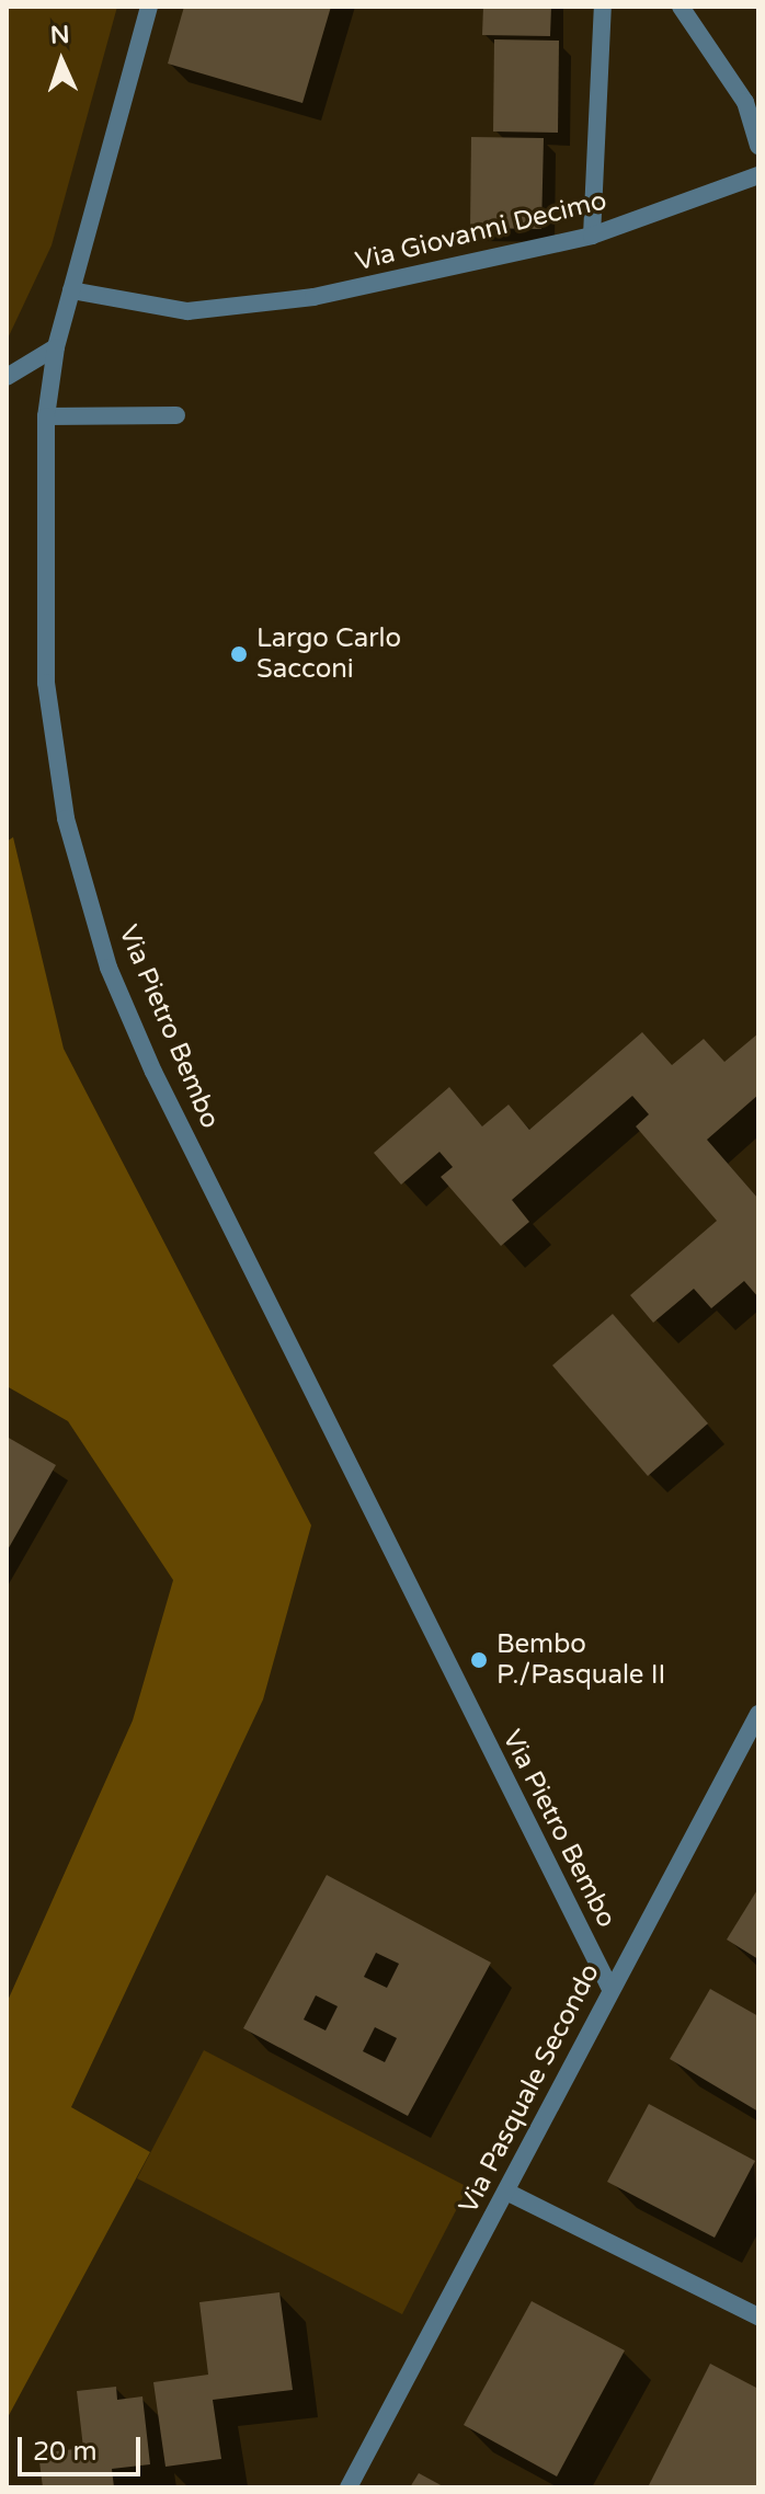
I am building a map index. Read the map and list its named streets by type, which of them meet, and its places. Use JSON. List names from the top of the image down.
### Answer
{
  "streets": {
    "street": ["Via Giovanni Decimo", "Via Pietro Bembo", "Via Pasquale Secondo"]
  },
  "crossings": [
    ["Via Giovanni Decimo", "Via Pietro Bembo"],
    ["Via Pietro Bembo", "Via Pasquale Secondo"]
  ],
  "places": ["Largo Carlo Sacconi", "Bembo P./Pasquale II"],
  "scale_bar": "20 m",
  "north": "top"
}
